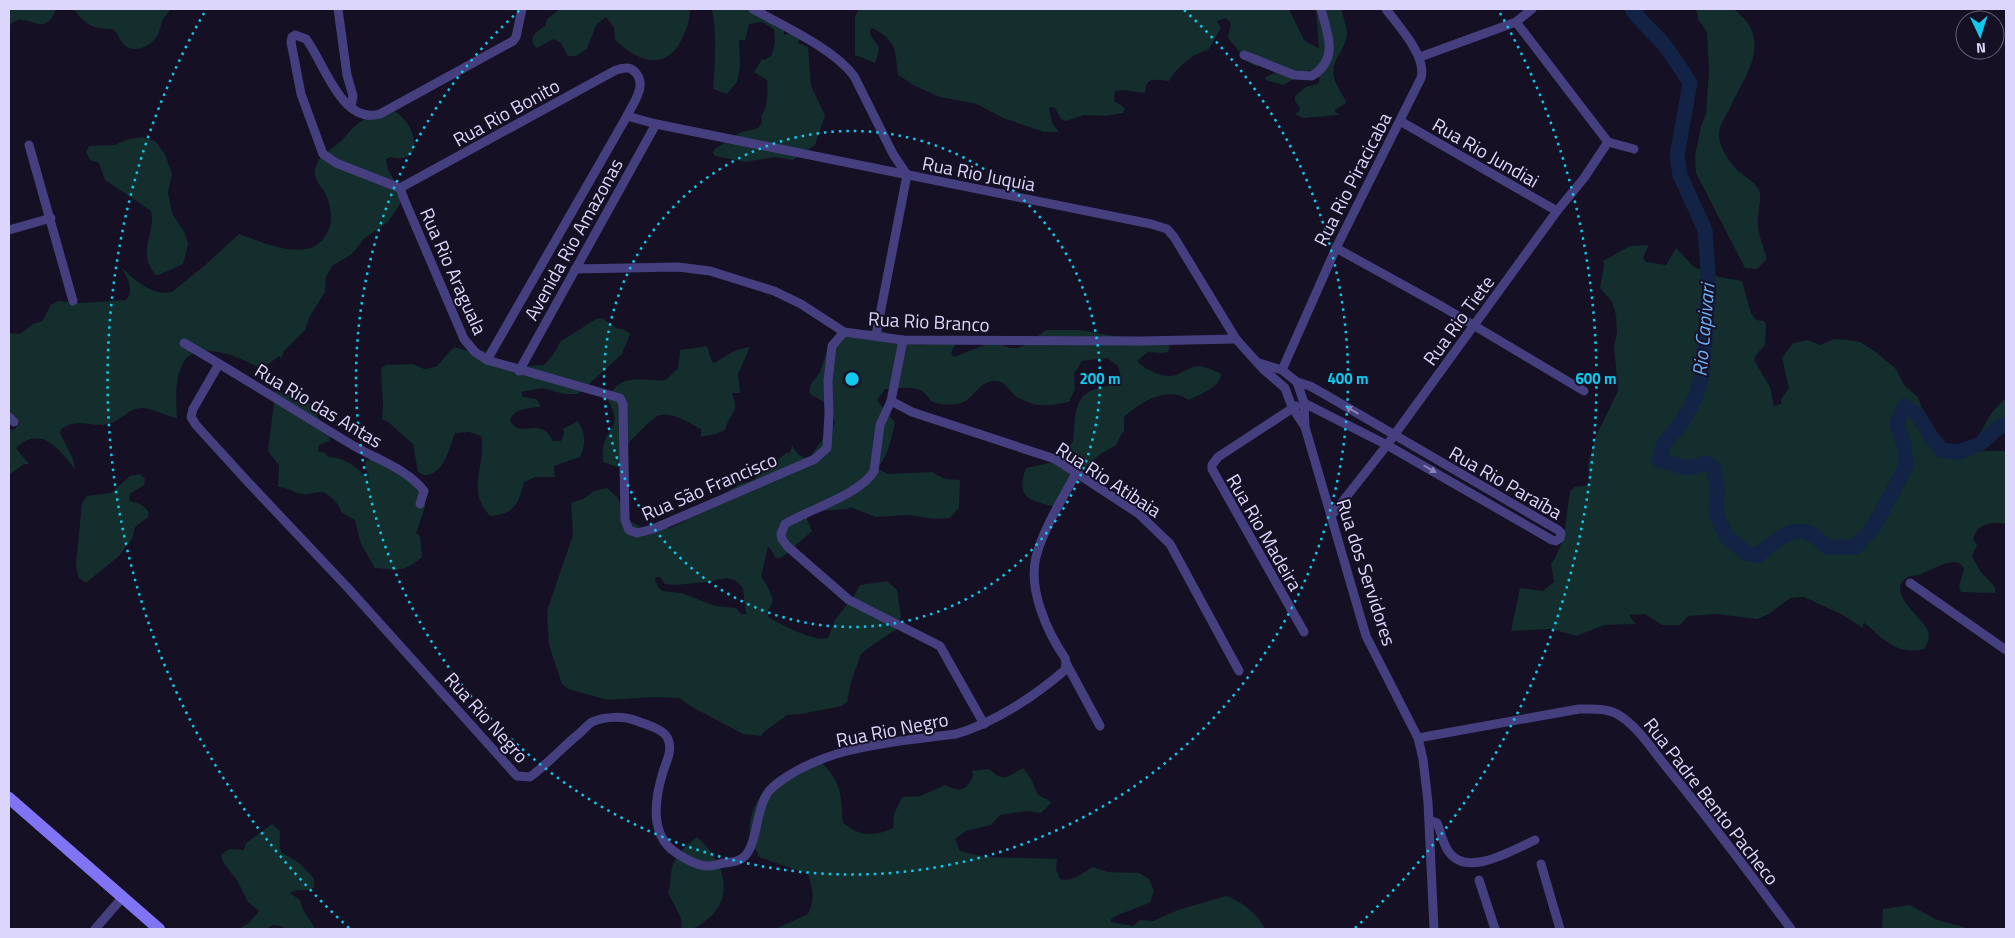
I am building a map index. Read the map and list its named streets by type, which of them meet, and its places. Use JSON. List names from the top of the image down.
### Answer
{
  "streets": {
    "street": [
      "Rua Rio Bonito",
      "Rua Rio Jundiai",
      "Rua Rio Juquia",
      "Rua Rio Piracicaba",
      "Avenida Rio Amazonas",
      "Rua Rio Araguala",
      "Rua Rio Tiete",
      "Rua Rio Branco",
      "Rua Rio das Antas",
      "Rua Rio Atibaia",
      "Rua Rio Paraíba",
      "Rua São Francisco",
      "Rua Rio Madeira",
      "Rua dos Servidores",
      "Rua Rio Negro",
      "Rua Padre Bento Pacheco"
    ]
  },
  "crossings": [
    ["Rua Rio Bonito", "Rua Rio Juquia"],
    ["Rua Rio Bonito", "Avenida Rio Amazonas"],
    ["Rua Rio Bonito", "Rua Rio Araguala"],
    ["Rua Rio Jundiai", "Rua Rio Piracicaba"],
    ["Rua Rio Jundiai", "Rua Rio Tiete"],
    ["Rua Rio Juquia", "Rua Rio Piracicaba"],
    ["Rua Rio Juquia", "Avenida Rio Amazonas"],
    ["Rua Rio Juquia", "Rua Rio Branco"],
    ["Rua Rio Juquia", "Rua Rio Paraíba"],
    ["Rua Rio Juquia", "Rua dos Servidores"],
    ["Rua Rio Piracicaba", "Rua Rio Paraíba"],
    ["Avenida Rio Amazonas", "Rua Rio Araguala"],
    ["Avenida Rio Amazonas", "Rua Rio Branco"],
    ["Avenida Rio Amazonas", "Rua São Francisco"],
    ["Rua Rio Araguala", "Rua São Francisco"],
    ["Rua Rio Tiete", "Rua Rio Paraíba"],
    ["Rua Rio Tiete", "Rua dos Servidores"],
    ["Rua Rio Branco", "Rua São Francisco"],
    ["Rua Rio das Antas", "Rua Rio Negro"],
    ["Rua Rio Paraíba", "Rua Rio Madeira"],
    ["Rua Rio Paraíba", "Rua dos Servidores"],
    ["Rua Rio Madeira", "Rua dos Servidores"],
    ["Rua dos Servidores", "Rua Padre Bento Pacheco"]
  ],
  "water": ["Rio Capivari"],
  "north": "bottom",
  "rings": ["200 m", "400 m", "600 m"]
}
